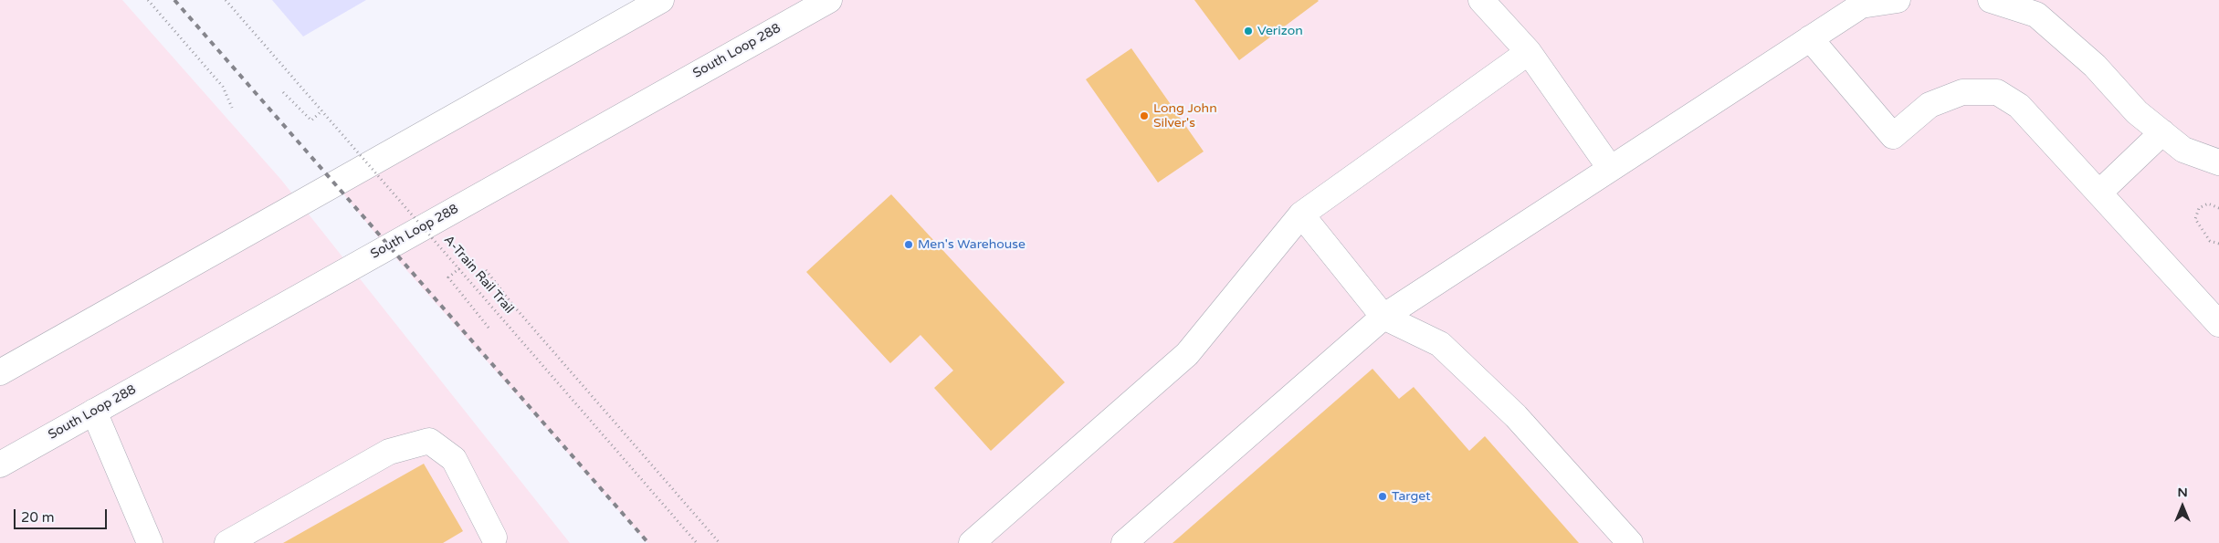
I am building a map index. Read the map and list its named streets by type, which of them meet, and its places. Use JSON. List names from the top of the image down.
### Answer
{
  "streets": {
    "main road": ["South Loop 288"],
    "path": ["A-Train Rail Trail"]
  },
  "places": [
    "Verizon",
    "Long John Silver's",
    "Men's Warehouse",
    "Target"
  ],
  "scale_bar": "20 m",
  "north": "top"
}
